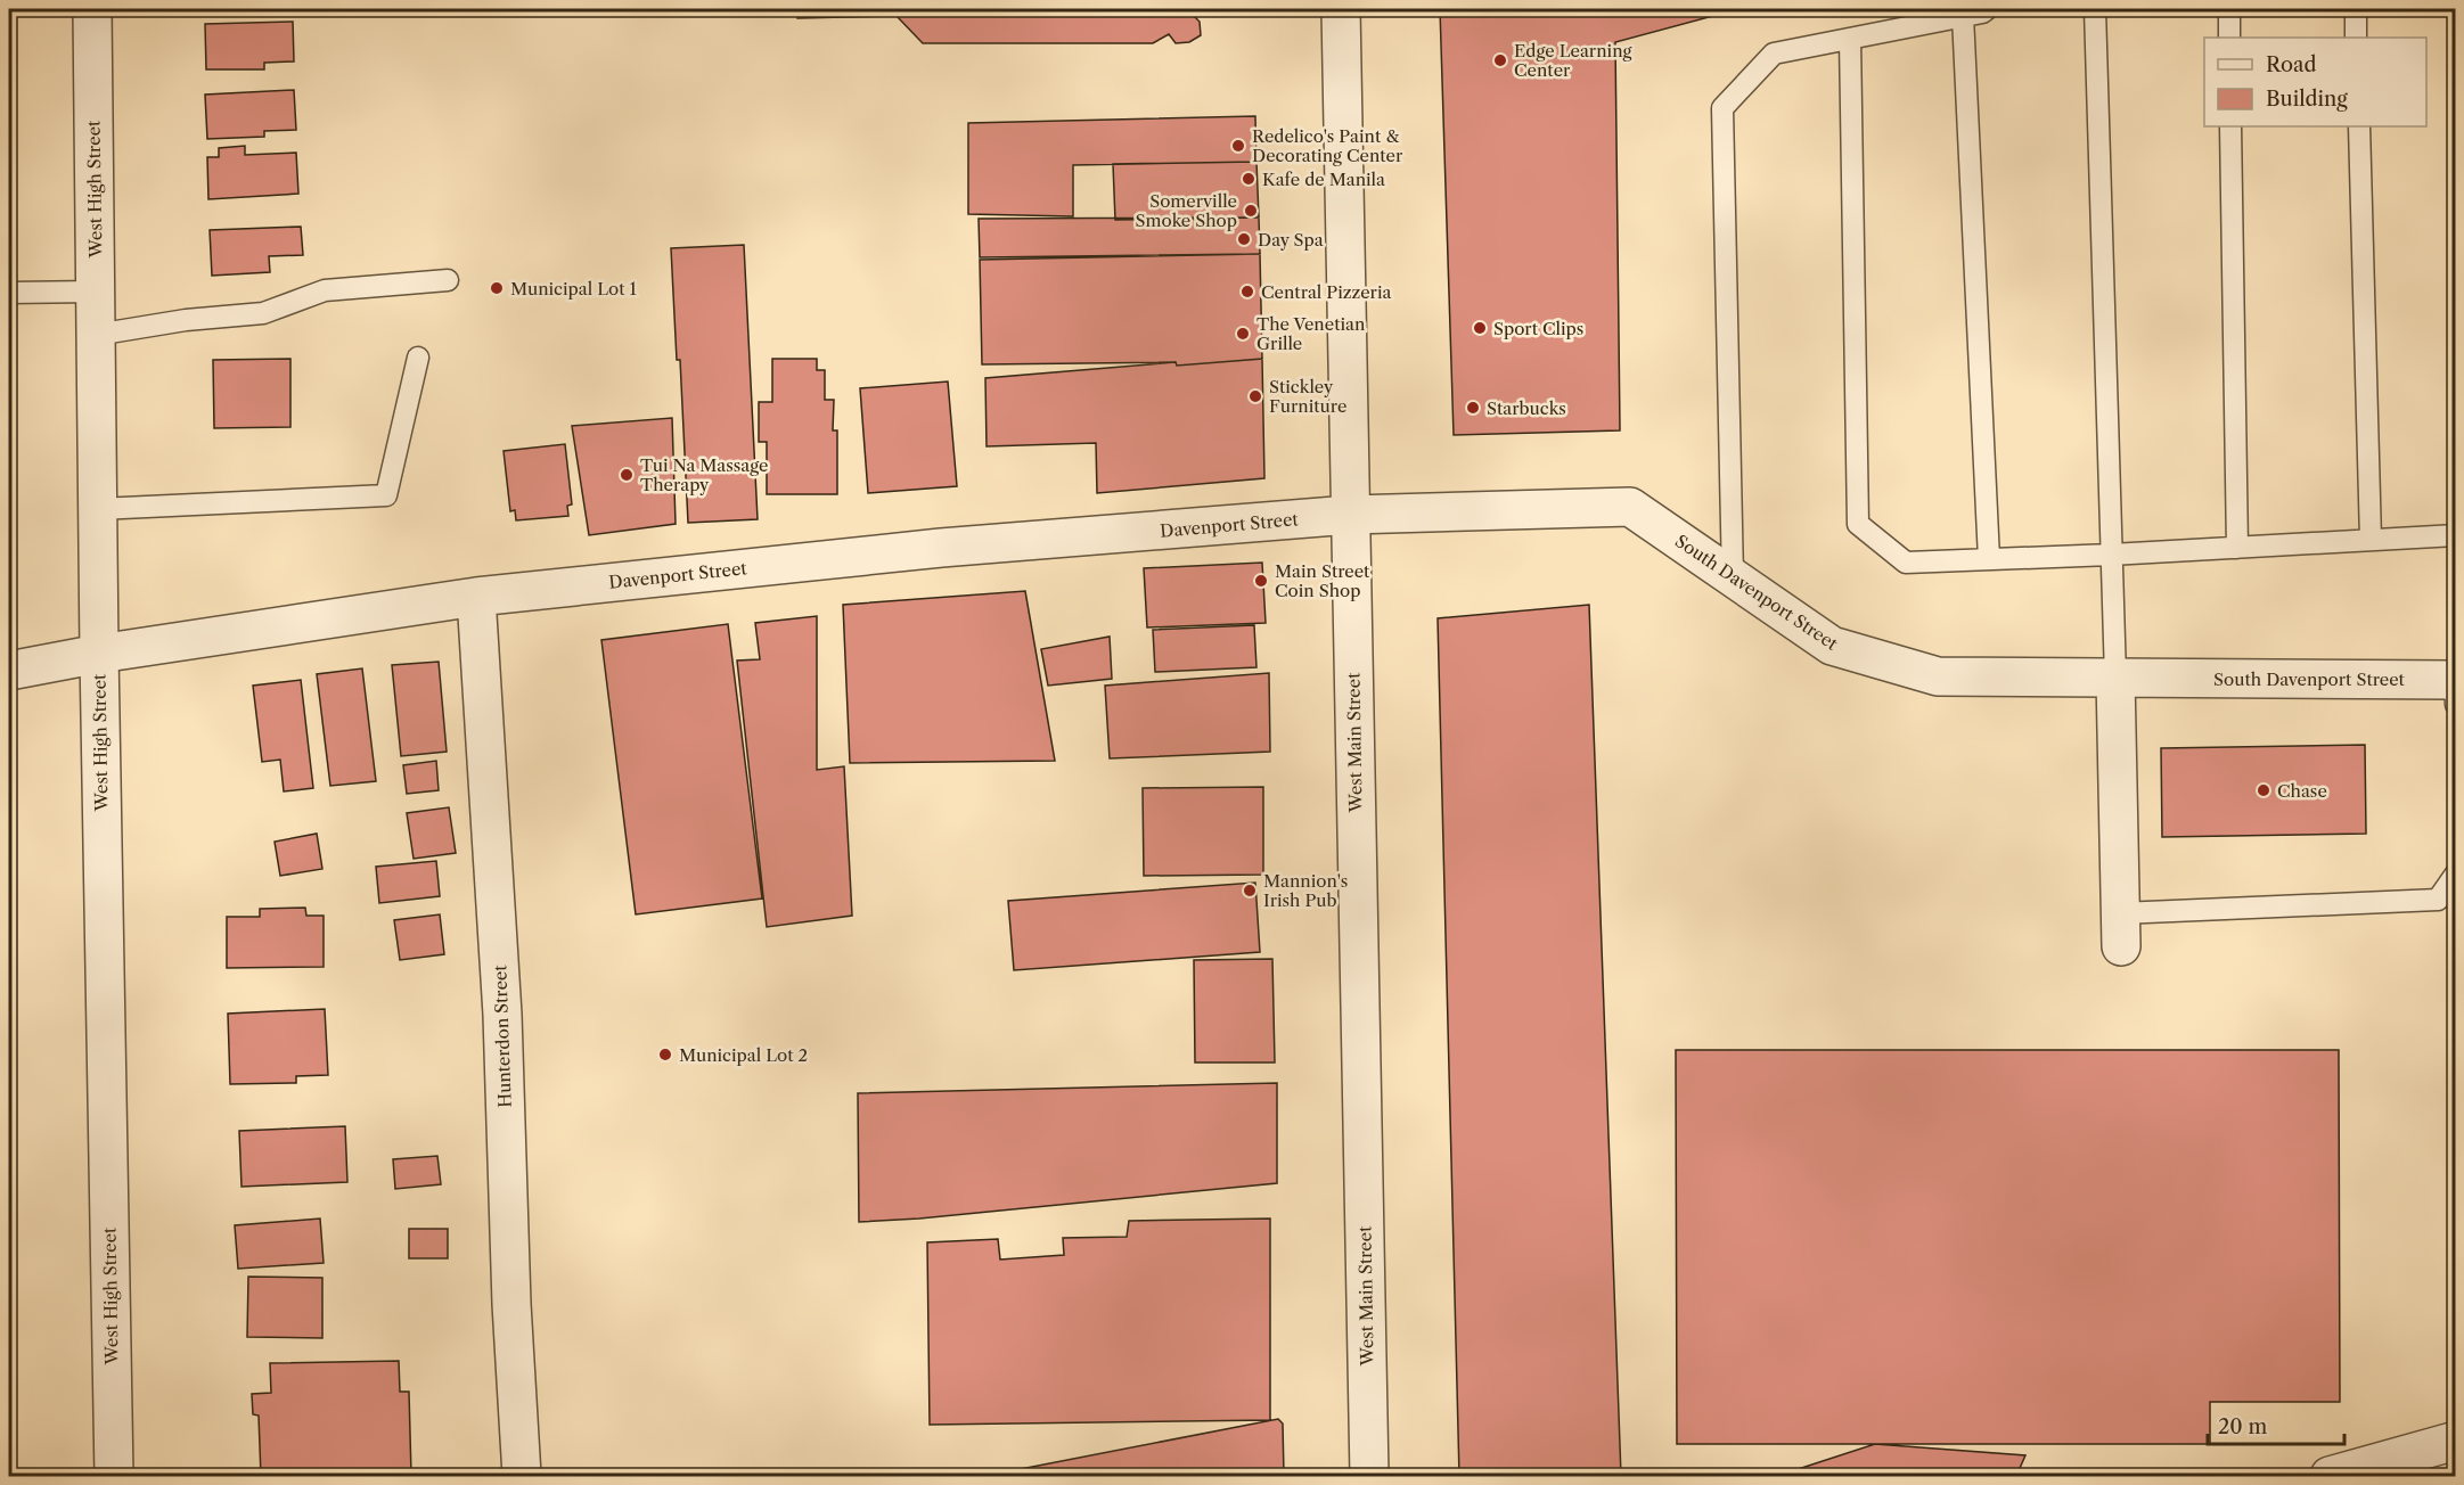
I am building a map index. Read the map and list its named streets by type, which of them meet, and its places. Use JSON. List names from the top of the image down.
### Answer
{
  "streets": {
    "street": [
      "West High Street",
      "Davenport Street",
      "South Davenport Street",
      "West Main Street",
      "Hunterdon Street"
    ]
  },
  "crossings": [
    ["West High Street", "Davenport Street"],
    ["Davenport Street", "South Davenport Street"],
    ["Davenport Street", "West Main Street"],
    ["Davenport Street", "Hunterdon Street"],
    ["South Davenport Street", "West Main Street"]
  ],
  "places": [
    "Edge Learning Center",
    "Redelico's Paint & Decorating Center",
    "Kafe de Manila",
    "Somerville Smoke Shop",
    "Day Spa",
    "Municipal Lot 1",
    "Central Pizzeria",
    "Sport Clips",
    "The Venetian Grille",
    "Stickley Furniture",
    "Starbucks",
    "Tui Na Massage Therapy",
    "Main Street Coin Shop",
    "Chase",
    "Mannion's Irish Pub",
    "Municipal Lot 2"
  ],
  "legend": ["Road", "Building"],
  "scale_bar": "20 m"
}
